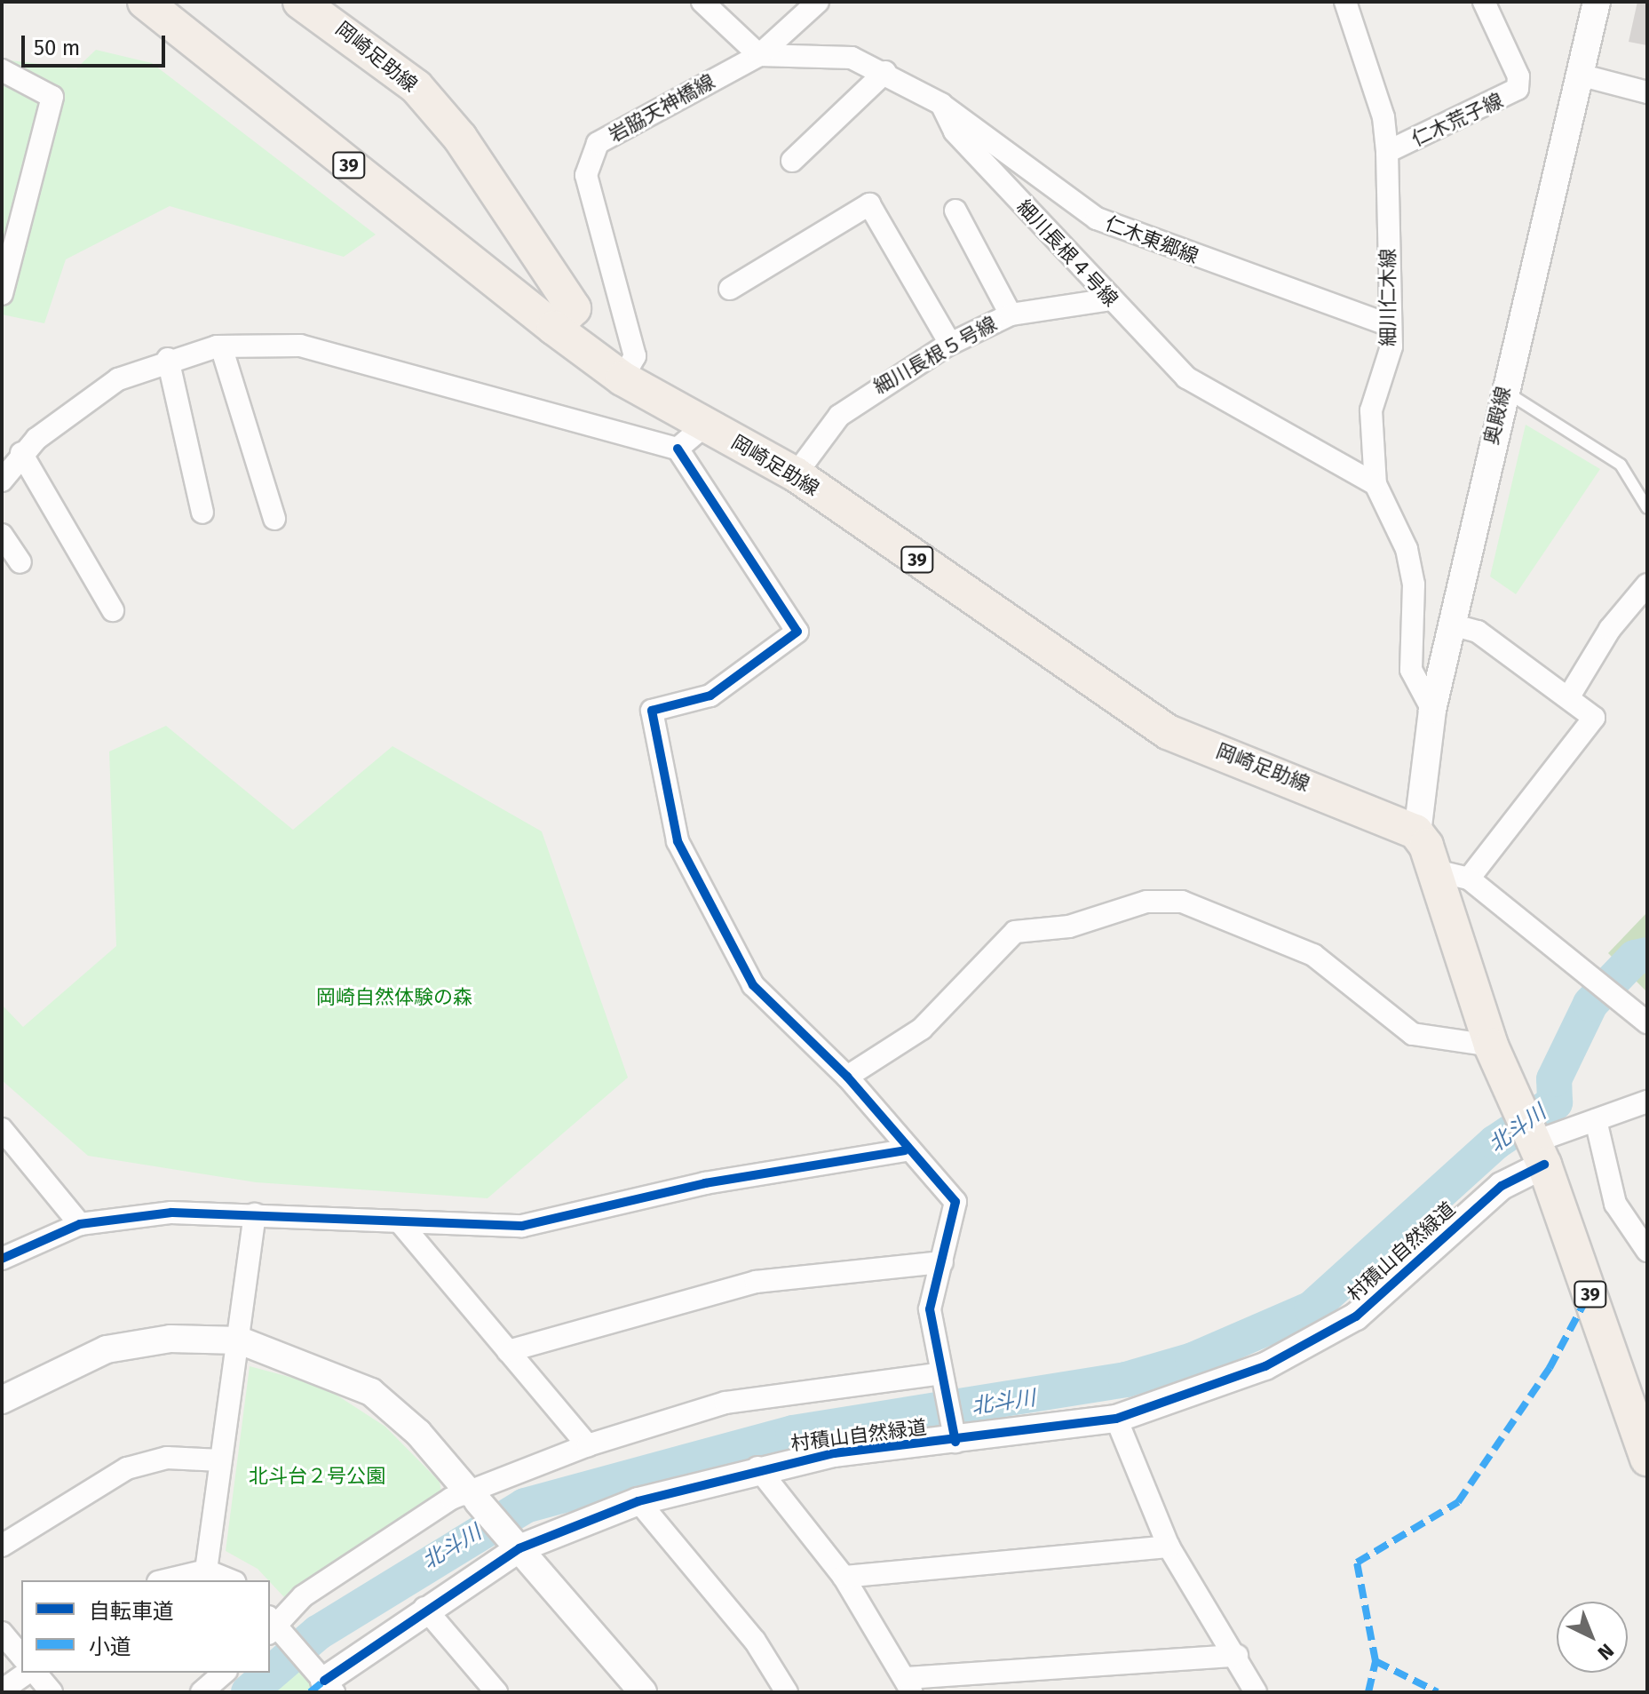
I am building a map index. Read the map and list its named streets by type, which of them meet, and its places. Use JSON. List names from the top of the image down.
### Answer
{
  "streets": {
    "main road": ["岡崎足助線", "39"],
    "street": [
      "岩脇天神橋線",
      "仁木荒子線",
      "仁木東郷線",
      "細川長根４号線",
      "細川仁木線",
      "細川長根５号線",
      "奥殿線",
      "村積山自然緑道"
    ]
  },
  "crossings": [
    ["岡崎足助線", "岩脇天神橋線"],
    ["岡崎足助線", "39"],
    ["岡崎足助線", "細川長根５号線"],
    ["岡崎足助線", "奥殿線"],
    ["仁木荒子線", "細川仁木線"],
    ["39", "奥殿線"],
    ["39", "村積山自然緑道"],
    ["仁木東郷線", "細川長根４号線"],
    ["仁木東郷線", "細川仁木線"],
    ["細川長根４号線", "細川仁木線"],
    ["細川長根４号線", "細川長根５号線"],
    ["細川仁木線", "奥殿線"]
  ],
  "water": ["北斗川"],
  "parks": ["岡崎自然体験の森", "北斗台２号公園"],
  "legend": ["自転車道", "小道"],
  "scale_bar": "50 m",
  "north": "bottom right"
}
